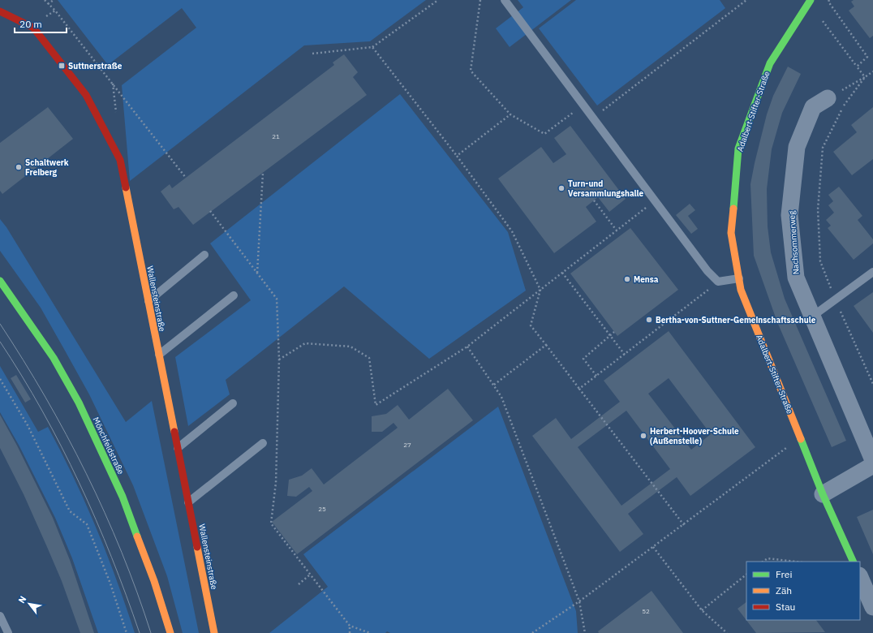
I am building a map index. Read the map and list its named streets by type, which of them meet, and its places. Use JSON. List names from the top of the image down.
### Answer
{
  "streets": {
    "street": [
      "Adalbert-Stifter-Straße",
      "Nachsommerweg",
      "Wallensteinstraße",
      "Mönchfeldstraße"
    ]
  },
  "places": {
    "transit": ["Suttnerstraße"],
    "other": [
      "Schaltwerk Freiberg",
      "Turn-und Versammlungshalle",
      "Mensa",
      "Bertha-von-Suttner-Gemeinschaftsschule",
      "Herbert-Hoover-Schule (Außenstelle)"
    ]
  },
  "house_numbers": [
    "21",
    "27",
    "25",
    "52"
  ],
  "legend": ["Frei", "Zäh", "Stau"],
  "scale_bar": "20 m",
  "north": "top left"
}
